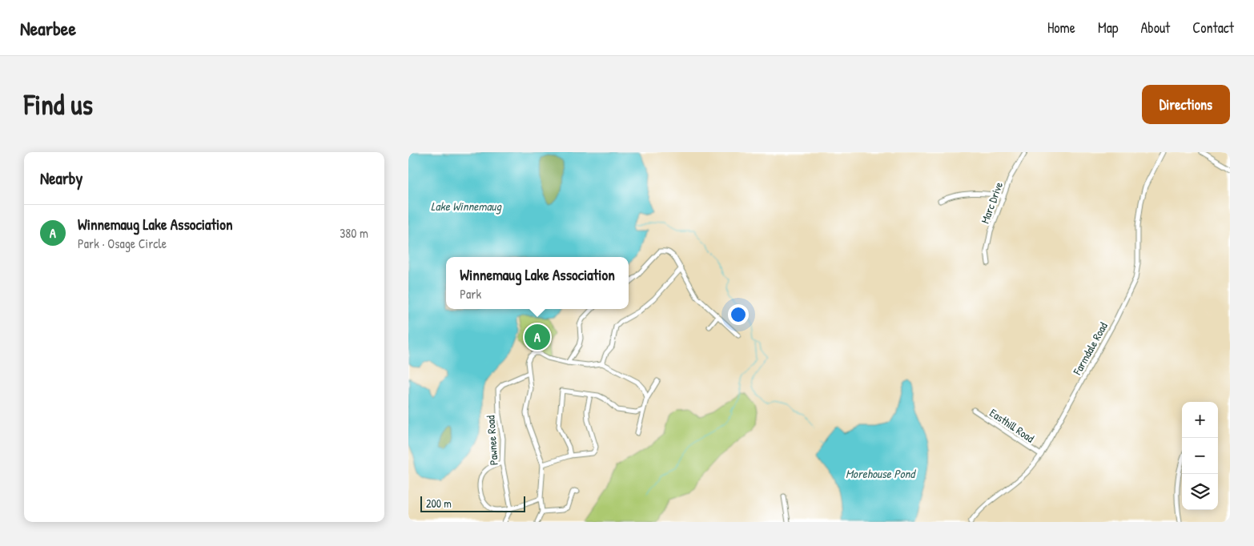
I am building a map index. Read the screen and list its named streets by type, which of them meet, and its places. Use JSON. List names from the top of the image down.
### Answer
{
  "streets": {
    "street": [
      "Marc Drive",
      "Farmdale Road",
      "Easthill Road",
      "Pawnee Road"
    ]
  },
  "crossings": [
    ["Farmdale Road", "Easthill Road"]
  ],
  "water": ["Lake Winnemaug", "Morehouse Pond"],
  "scale_bar": "200 m",
  "page": {
    "header": "Nearbee",
    "nav": [
      "Home",
      "Map",
      "About",
      "Contact"
    ],
    "buttons": "Directions",
    "title": "Find us",
    "heading": "Nearby",
    "list": [
      {
        "mark": "A",
        "name": "Winnemaug Lake Association",
        "note": "Park · Osage Circle",
        "value": "380 m"
      }
    ],
    "popup": ["Winnemaug Lake Association", "Park"],
    "pins": "A",
    "map_buttons": ["+", "−"],
    "scale": "200 m"
  }
}
